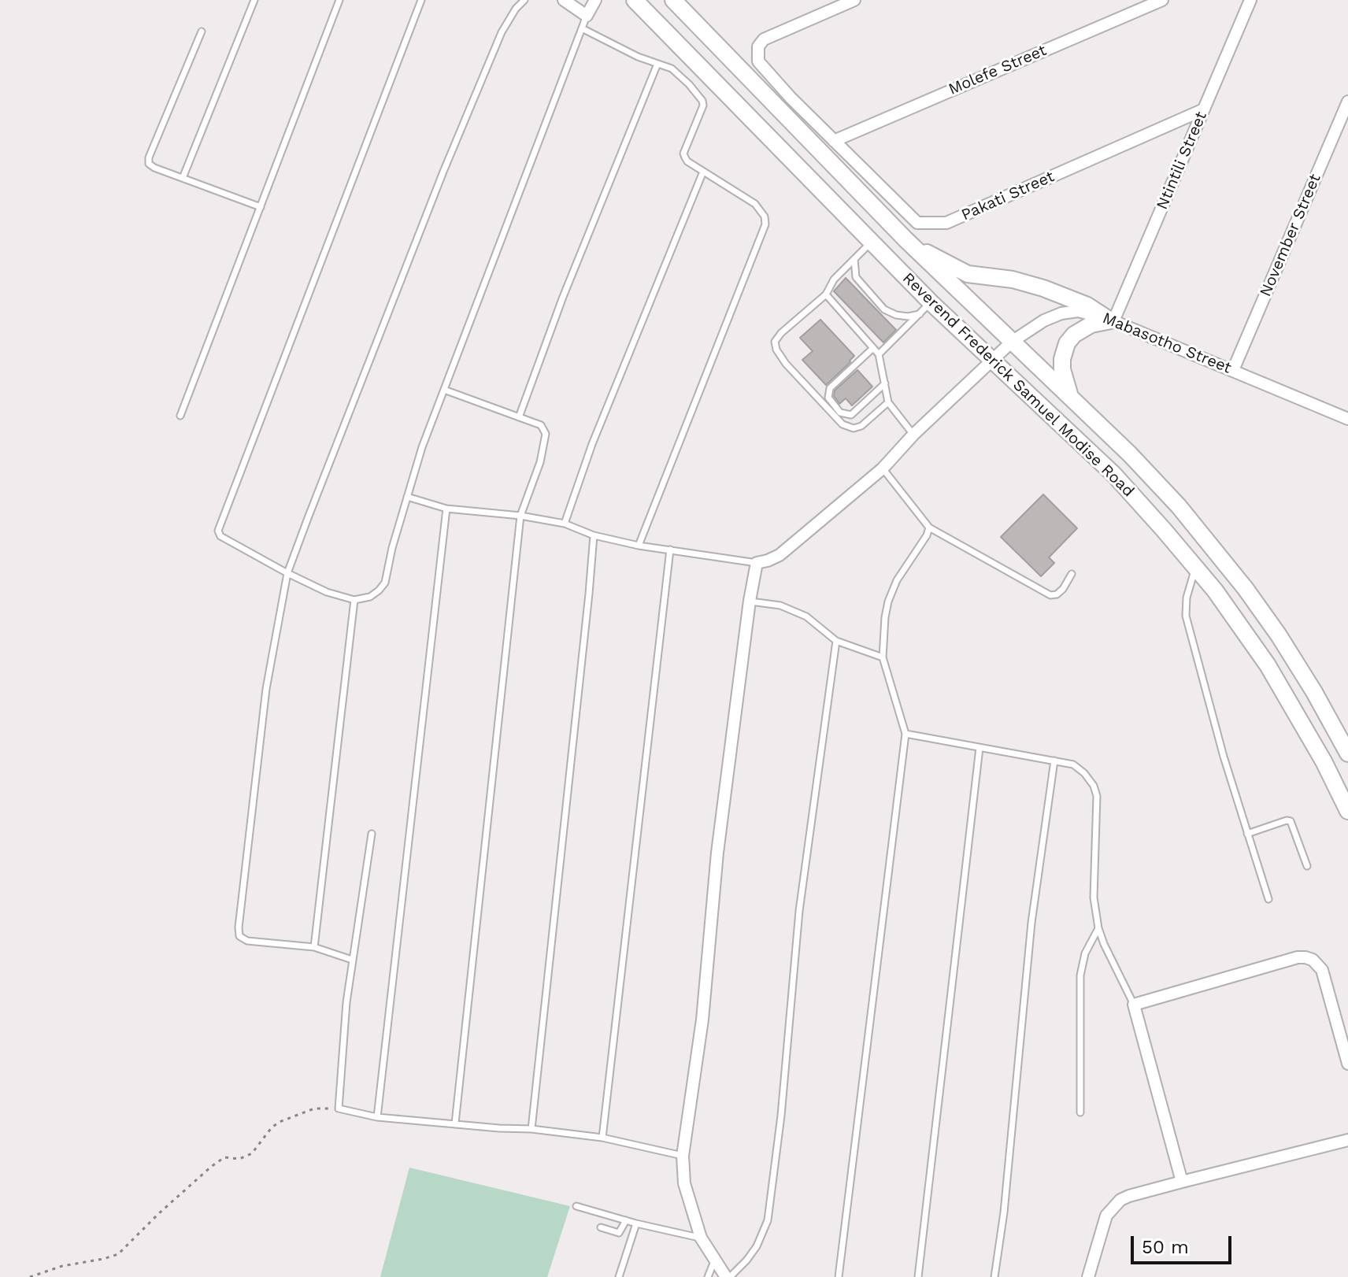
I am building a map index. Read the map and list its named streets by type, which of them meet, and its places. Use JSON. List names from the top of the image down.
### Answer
{
  "streets": {
    "main road": ["Reverend Frederick Samuel Modise Road"],
    "street": [
      "Molefe Street",
      "Ntintili Street",
      "Pakati Street",
      "November Street",
      "Mabasotho Street"
    ]
  },
  "crossings": [
    ["Molefe Street", "Pakati Street"],
    ["Ntintili Street", "Pakati Street"],
    ["Ntintili Street", "Mabasotho Street"],
    ["November Street", "Mabasotho Street"],
    ["Mabasotho Street", "Reverend Frederick Samuel Modise Road"]
  ],
  "scale_bar": "50 m"
}
